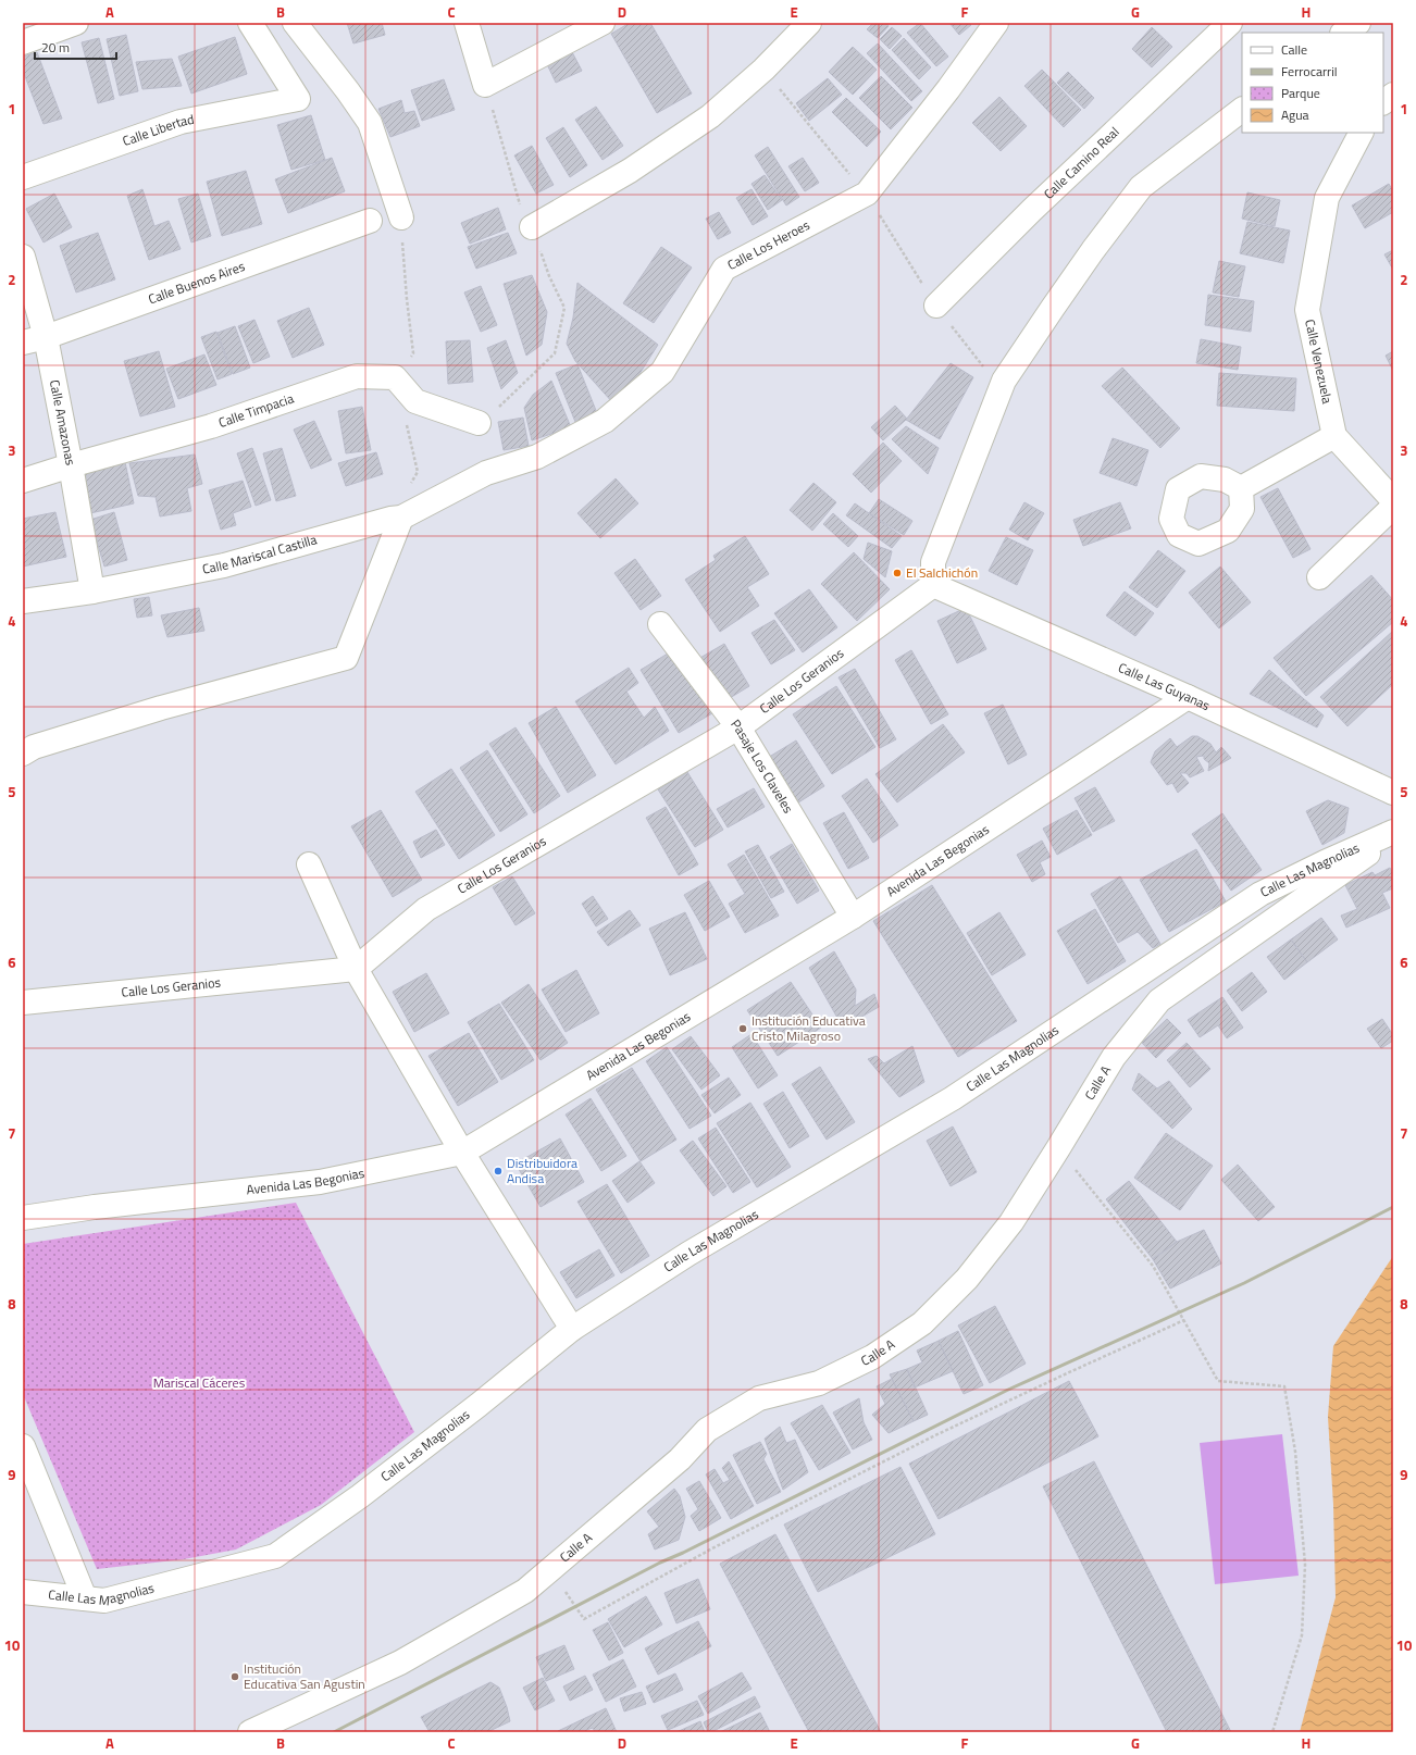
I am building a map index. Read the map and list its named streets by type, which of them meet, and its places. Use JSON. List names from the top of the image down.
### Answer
{
  "streets": {
    "street": [
      "Calle Libertad",
      "Calle Camino Real",
      "Calle Los Heroes",
      "Calle Buenos Aires",
      "Calle Venezuela",
      "Calle Timpacia",
      "Calle Amazonas",
      "Calle Mariscal Castilla",
      "Calle Los Geranios",
      "Calle Las Guyanas",
      "Pasaje Los Claveles",
      "Avenida Las Begonias",
      "Calle Las Magnolias",
      "Calle A"
    ]
  },
  "crossings": [
    ["Calle Los Heroes", "Calle Mariscal Castilla"],
    ["Calle Buenos Aires", "Calle Amazonas"],
    ["Calle Timpacia", "Calle Amazonas"],
    ["Calle Amazonas", "Calle Mariscal Castilla"],
    ["Calle Los Geranios", "Calle Las Guyanas"],
    ["Calle Los Geranios", "Pasaje Los Claveles"],
    ["Calle Las Guyanas", "Avenida Las Begonias"],
    ["Pasaje Los Claveles", "Avenida Las Begonias"]
  ],
  "parks": ["Mariscal Cáceres"],
  "places": [
    "El Salchichón",
    "Institución Educativa Cristo Milagroso",
    "Distribuidora Andisa",
    "Institución Educativa San Agustin"
  ],
  "legend": [
    "Calle",
    "Ferrocarril",
    "Parque",
    "Agua"
  ],
  "scale_bar": "20 m",
  "grid": {
    "columns": [
      "A",
      "B",
      "C",
      "D",
      "E",
      "F",
      "G",
      "H"
    ],
    "rows": [
      "1",
      "2",
      "3",
      "4",
      "5",
      "6",
      "7",
      "8",
      "9",
      "10"
    ]
  }
}
